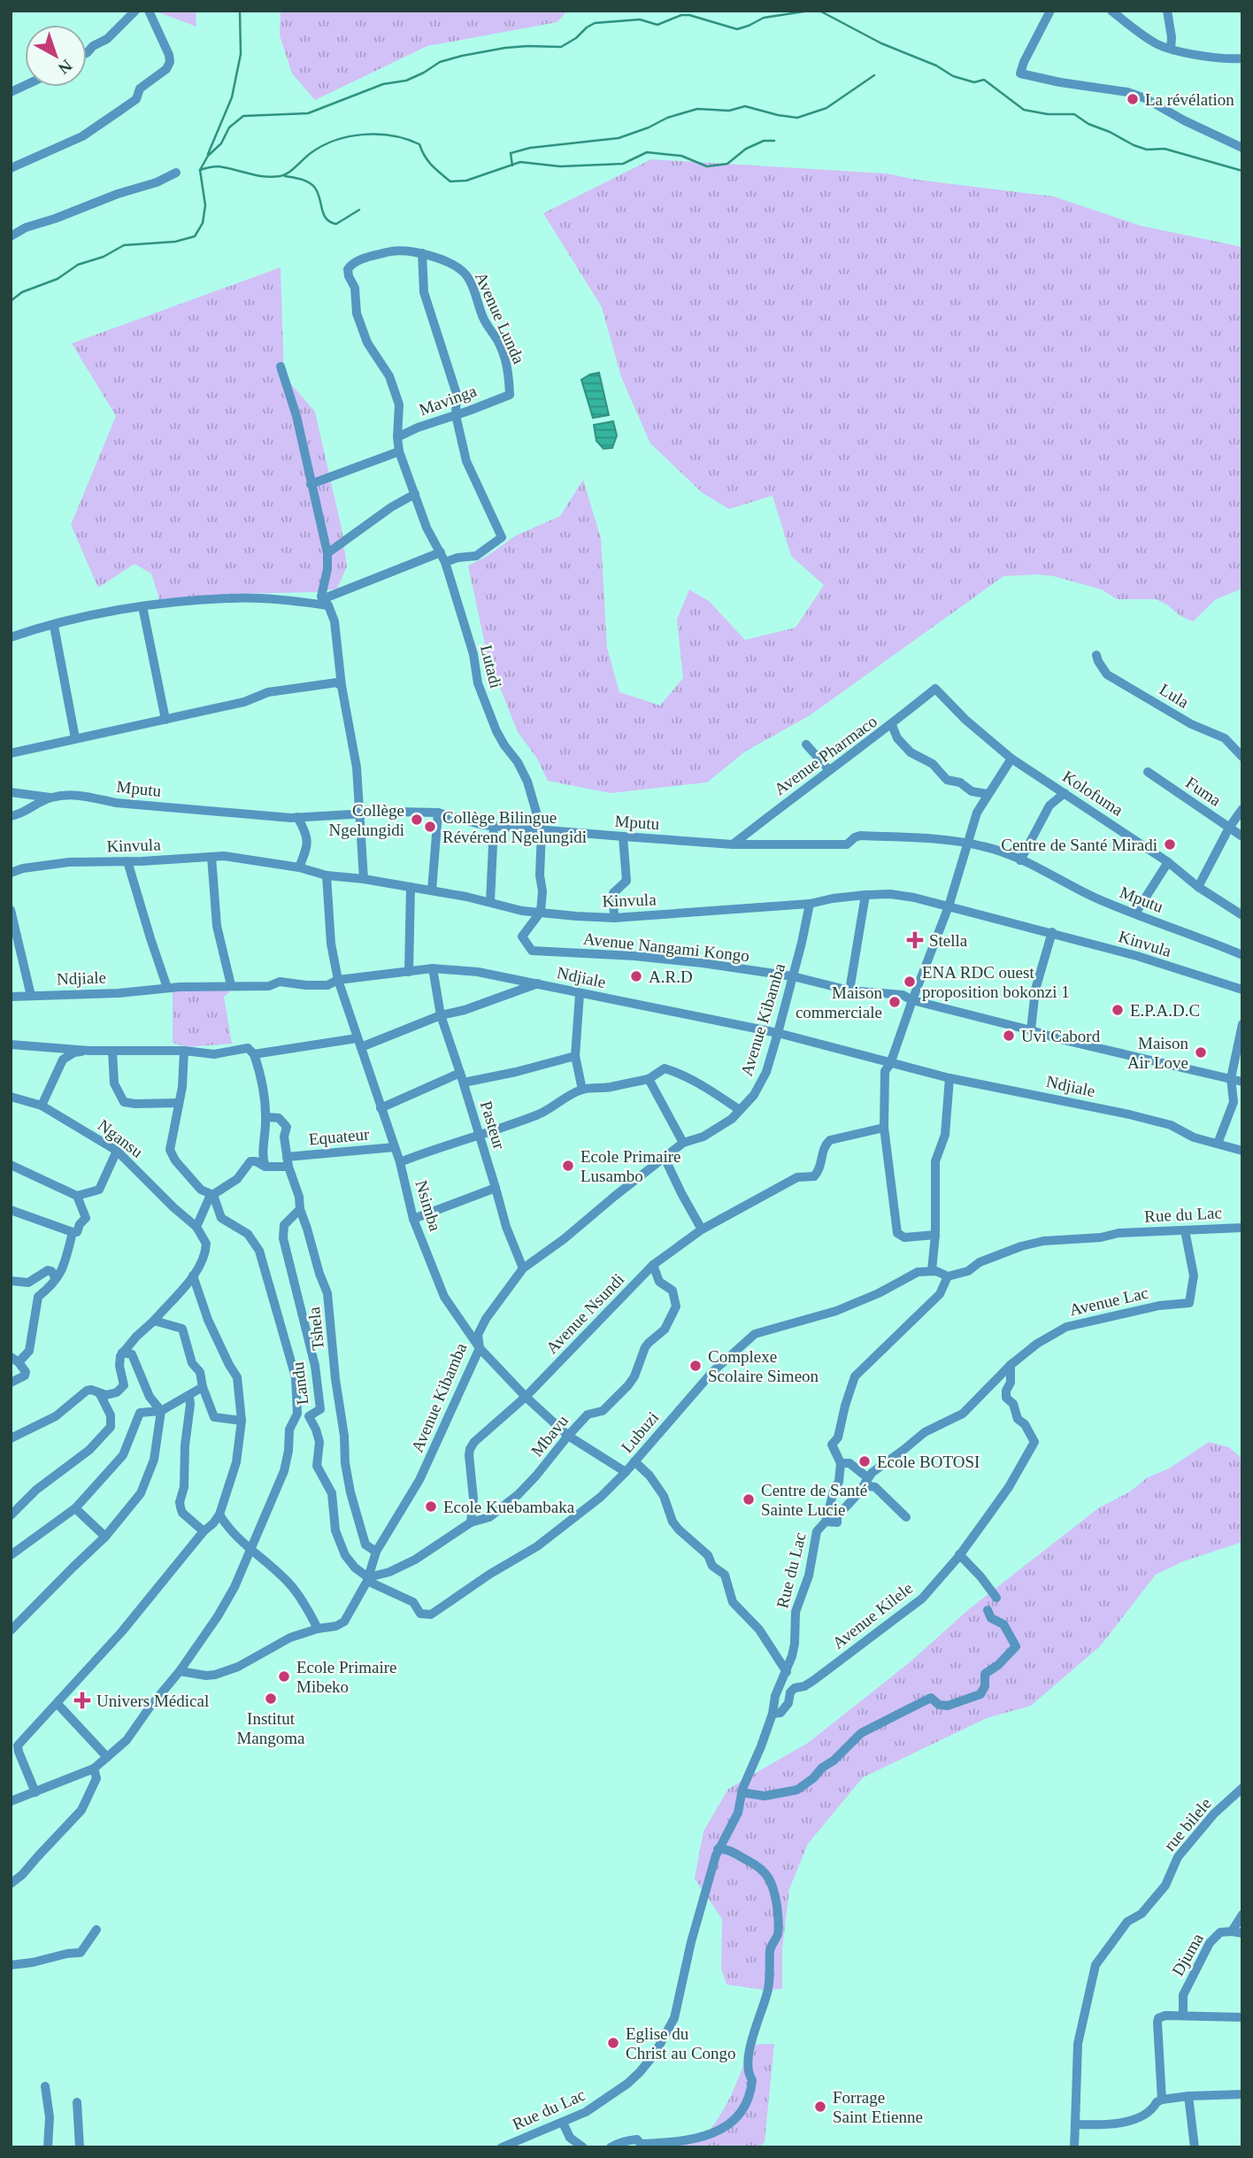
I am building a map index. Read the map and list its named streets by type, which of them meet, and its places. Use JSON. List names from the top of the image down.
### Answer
{
  "streets": {
    "street": [
      "Avenue Lunda",
      "Mavinga",
      "Lutadi",
      "Lula",
      "Avenue Pharmaco",
      "Mputu",
      "Fuma",
      "Kolofuma",
      "Kinvula",
      "Avenue Nangami Kongo",
      "Ndjiale",
      "Avenue Kibamba",
      "Pasteur",
      "Equateur",
      "Ngansu",
      "Nsimba",
      "Rue du Lac",
      "Avenue Lac",
      "Avenue Nsundi",
      "Tshela",
      "Landu",
      "Lubuzi",
      "Mbavu",
      "Avenue Kilele",
      "rue bilele",
      "Djuma"
    ]
  },
  "crossings": [
    ["Avenue Lunda", "Mavinga"],
    ["Avenue Lunda", "Lutadi"],
    ["Mavinga", "Lutadi"],
    ["Lutadi", "Mputu"],
    ["Lutadi", "Kinvula"],
    ["Lutadi", "Avenue Nangami Kongo"],
    ["Avenue Pharmaco", "Mputu"],
    ["Avenue Pharmaco", "Kolofuma"],
    ["Kinvula", "Avenue Nangami Kongo"],
    ["Kinvula", "Avenue Kibamba"],
    ["Kinvula", "Nsimba"],
    ["Avenue Nangami Kongo", "Avenue Kibamba"],
    ["Ndjiale", "Avenue Kibamba"],
    ["Ndjiale", "Pasteur"],
    ["Ndjiale", "Nsimba"],
    ["Avenue Kibamba", "Pasteur"],
    ["Avenue Kibamba", "Nsimba"],
    ["Avenue Kibamba", "Tshela"],
    ["Avenue Kibamba", "Landu"],
    ["Avenue Kibamba", "Lubuzi"],
    ["Avenue Kibamba", "Mbavu"],
    ["Equateur", "Ngansu"],
    ["Equateur", "Nsimba"],
    ["Equateur", "Tshela"],
    ["Nsimba", "Avenue Nsundi"],
    ["Nsimba", "Lubuzi"],
    ["Nsimba", "Mbavu"],
    ["Rue du Lac", "Avenue Lac"],
    ["Rue du Lac", "Avenue Kilele"],
    ["Avenue Lac", "Avenue Kilele"],
    ["Avenue Nsundi", "Mbavu"],
    ["Tshela", "Landu"],
    ["Landu", "Lubuzi"],
    ["Landu", "Mbavu"],
    ["Lubuzi", "Mbavu"]
  ],
  "places": {
    "other": [
      "La révélation",
      "Collège Ngelungidi",
      "Collège Bilingue Révérend Ngelungidi",
      "Centre de Santé Miradi",
      "A.R.D",
      "ENA RDC ouest proposition bokonzi 1",
      "Maison commerciale",
      "E.P.A.D.C",
      "Uvi Cabord",
      "Maison Air Love",
      "Ecole Primaire Lusambo",
      "Complexe Scolaire Simeon",
      "Ecole BOTOSI",
      "Centre de Santé Sainte Lucie",
      "Ecole Kuebambaka",
      "Ecole Primaire Mibeko",
      "Institut Mangoma",
      "Eglise du Christ au Congo",
      "Forrage Saint Etienne"
    ],
    "health": ["Stella", "Univers Médical"]
  },
  "north": "bottom right"
}
